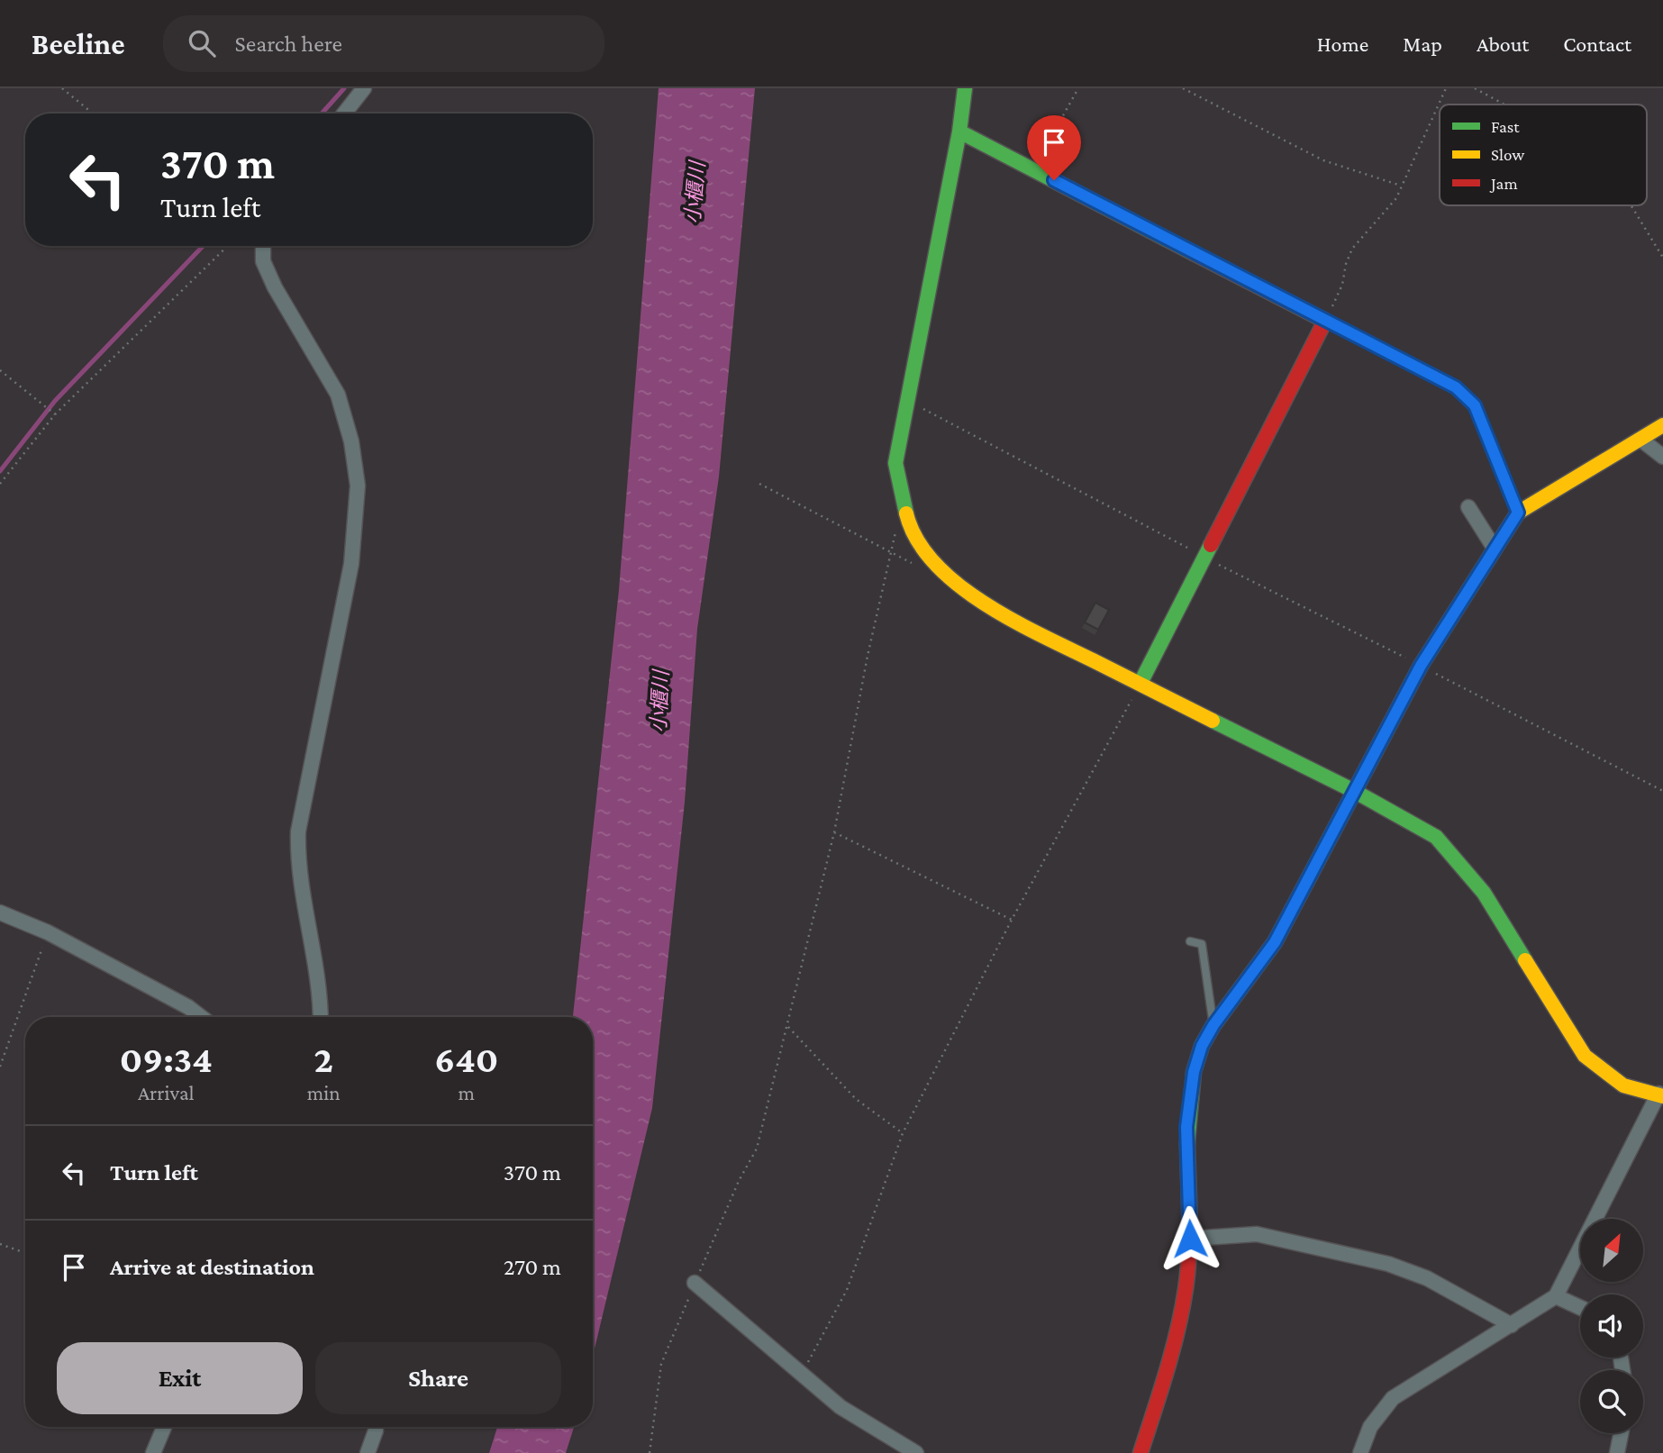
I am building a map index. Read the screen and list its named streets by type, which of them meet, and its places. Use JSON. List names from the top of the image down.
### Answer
{
  "water": ["小櫃川"],
  "legend": ["Fast", "Slow", "Jam"],
  "north": "top right",
  "page": {
    "header": "Beeline",
    "search": "Search here",
    "nav": [
      "Home",
      "Map",
      "About",
      "Contact"
    ],
    "turn": ["370 m", "Turn left"],
    "eta": [
      "09:34",
      "Arrival",
      "2",
      "min",
      "640",
      "m"
    ],
    "list": [
      {
        "name": "Turn left",
        "value": "370 m"
      },
      {
        "name": "Arrive at destination",
        "value": "270 m"
      }
    ],
    "buttons": ["Exit", "Share"]
  }
}
